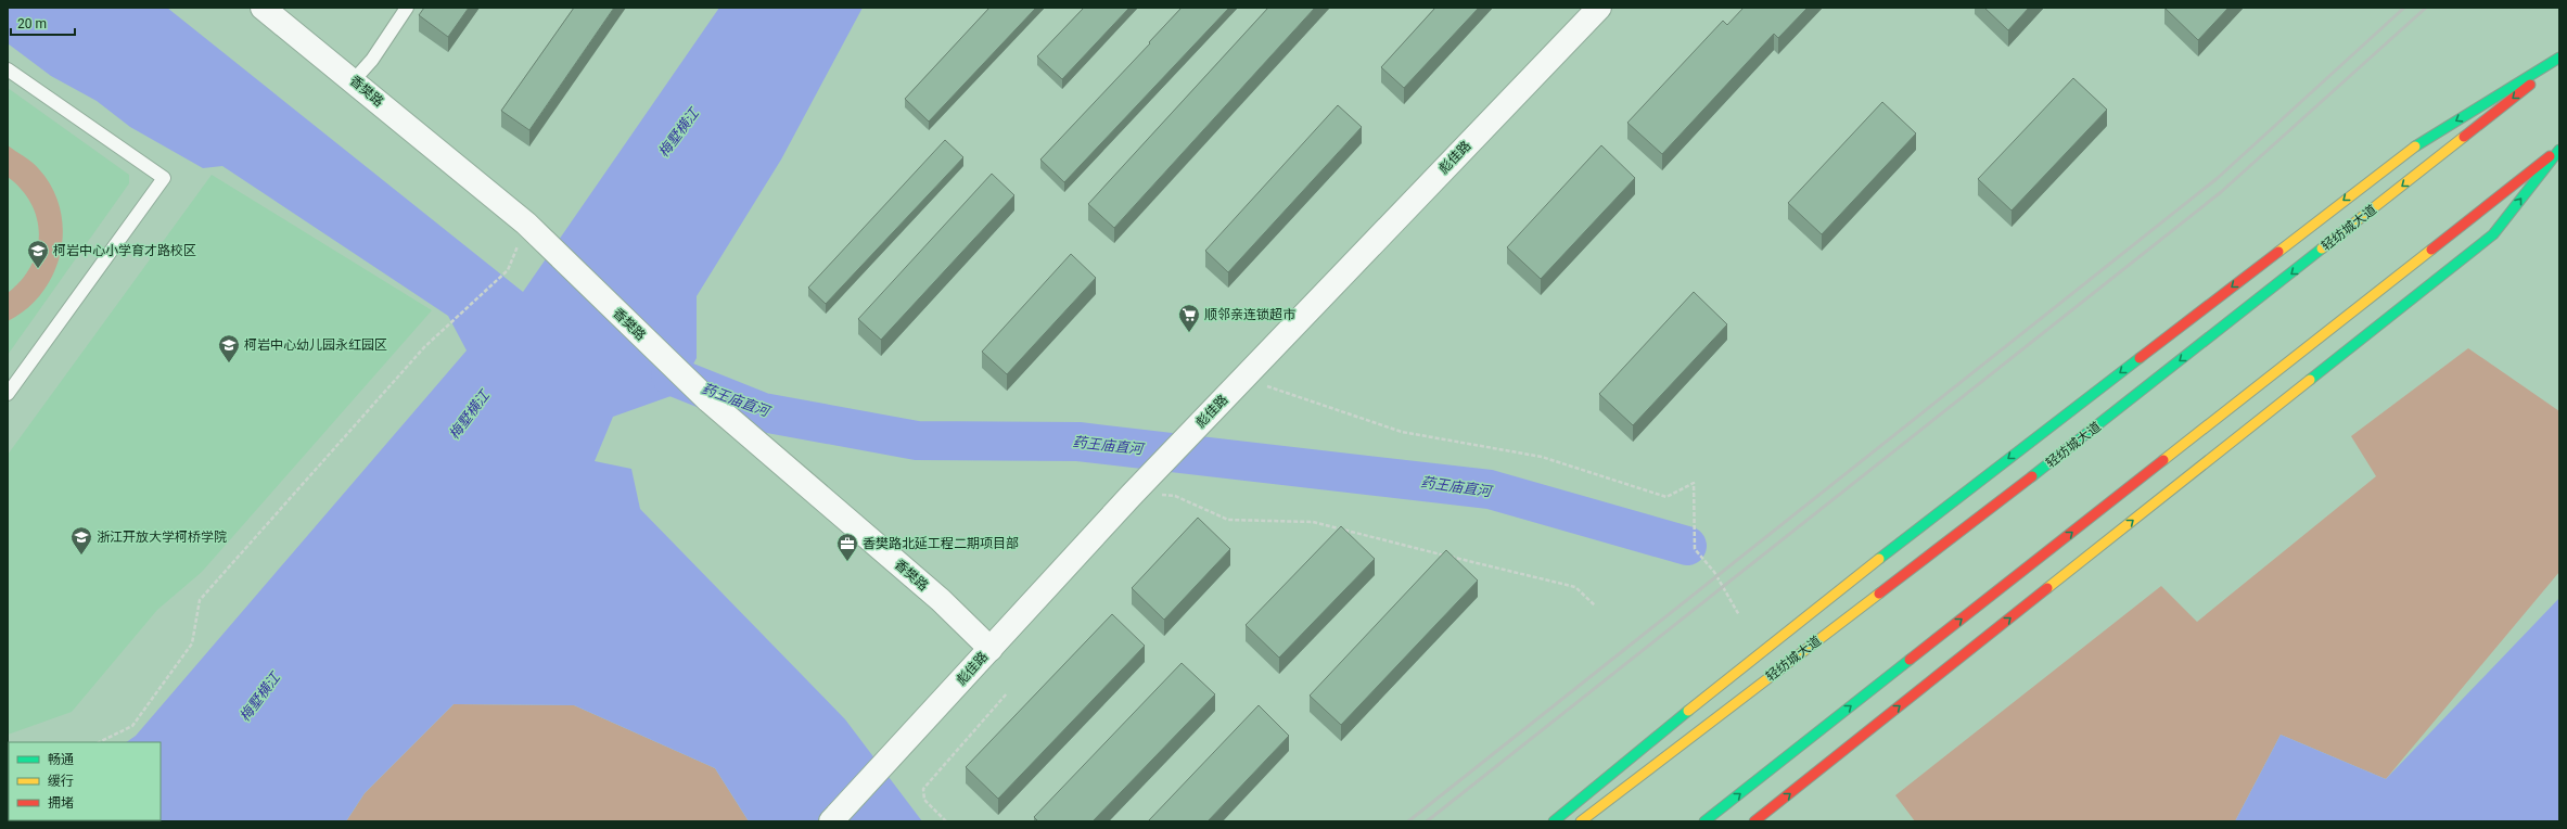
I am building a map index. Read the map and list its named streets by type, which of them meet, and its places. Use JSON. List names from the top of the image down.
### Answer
{
  "streets": {
    "main road": ["轻纺城大道"],
    "street": ["香樊路", "彪佳路"]
  },
  "crossings": [
    ["香樊路", "彪佳路"]
  ],
  "water": ["梅墅横江", "药王庙直河"],
  "places": {
    "school or university": ["柯岩中心小学育才路校区", "柯岩中心幼儿园永红园区", "浙江开放大学柯桥学院"],
    "supermarket": ["顺邻亲连锁超市"],
    "office": ["香樊路北延工程二期项目部"]
  },
  "legend": ["畅通", "缓行", "拥堵"],
  "scale_bar": "20 m"
}
